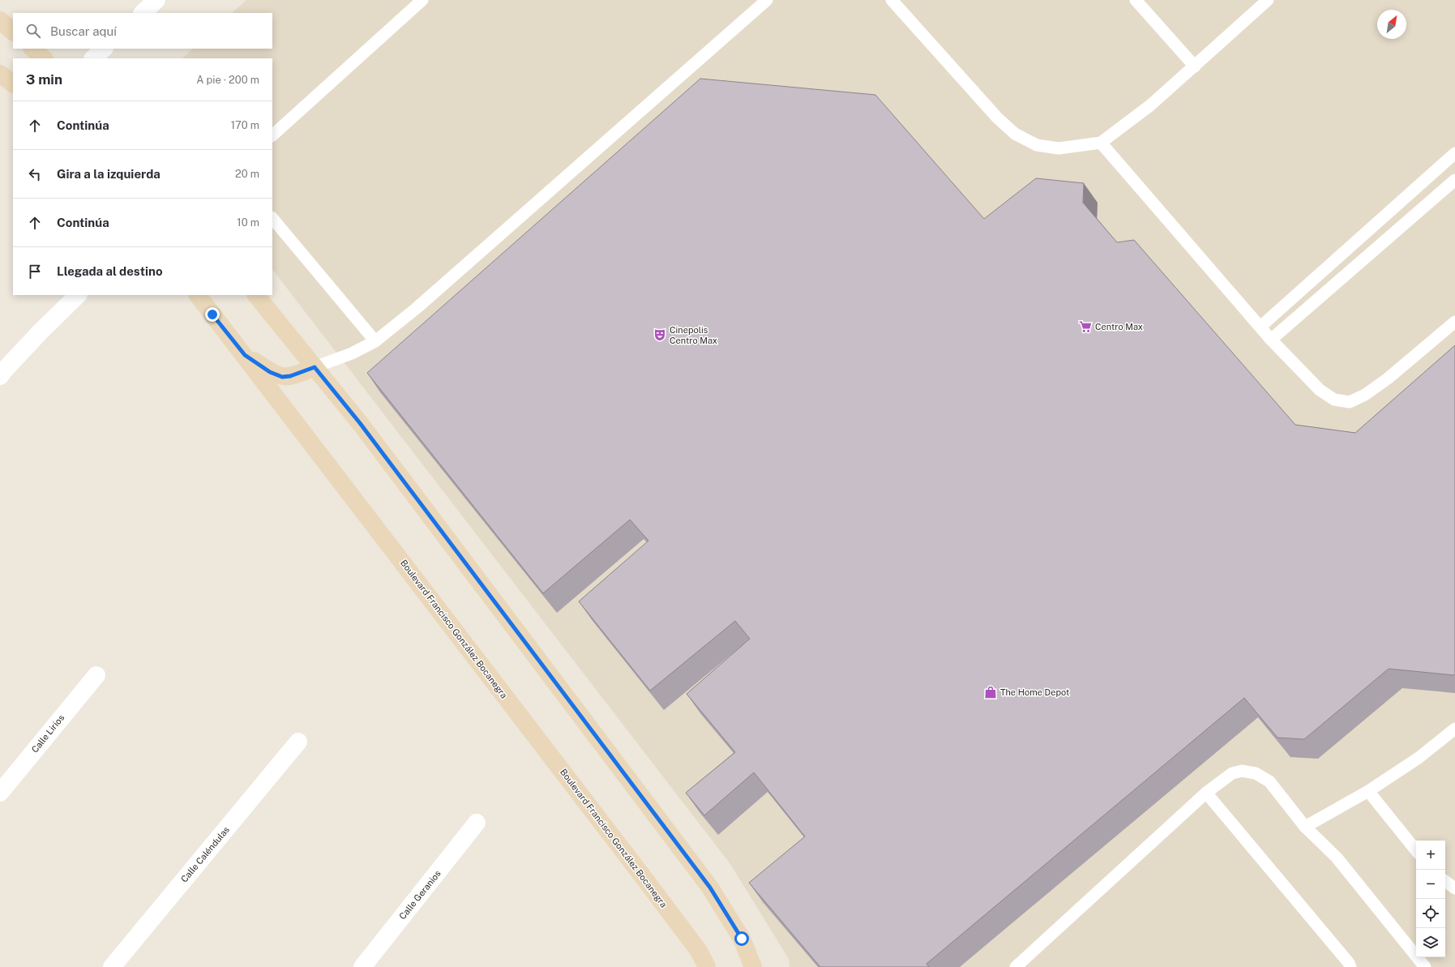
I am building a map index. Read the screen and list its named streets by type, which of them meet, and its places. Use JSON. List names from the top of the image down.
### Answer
{
  "streets": {
    "main road": ["Boulevard Francisco González Bocanegra"],
    "street": ["Calle Lirios", "Calle Caléndulas", "Calle Geranios"]
  },
  "places": {
    "supermarket": ["Centro Max"],
    "theatre": ["Cinepolis Centro Max"],
    "shop": ["The Home Depot"]
  },
  "north": "top right",
  "page": {
    "search": "Buscar aquí",
    "heading": ["3 min", "A pie · 200 m"],
    "list": [
      ["Continúa", "170 m"],
      ["Gira a la izquierda", "20 m"],
      ["Continúa", "10 m"],
      "Llegada al destino"
    ],
    "map_buttons": ["+", "−"]
  }
}
